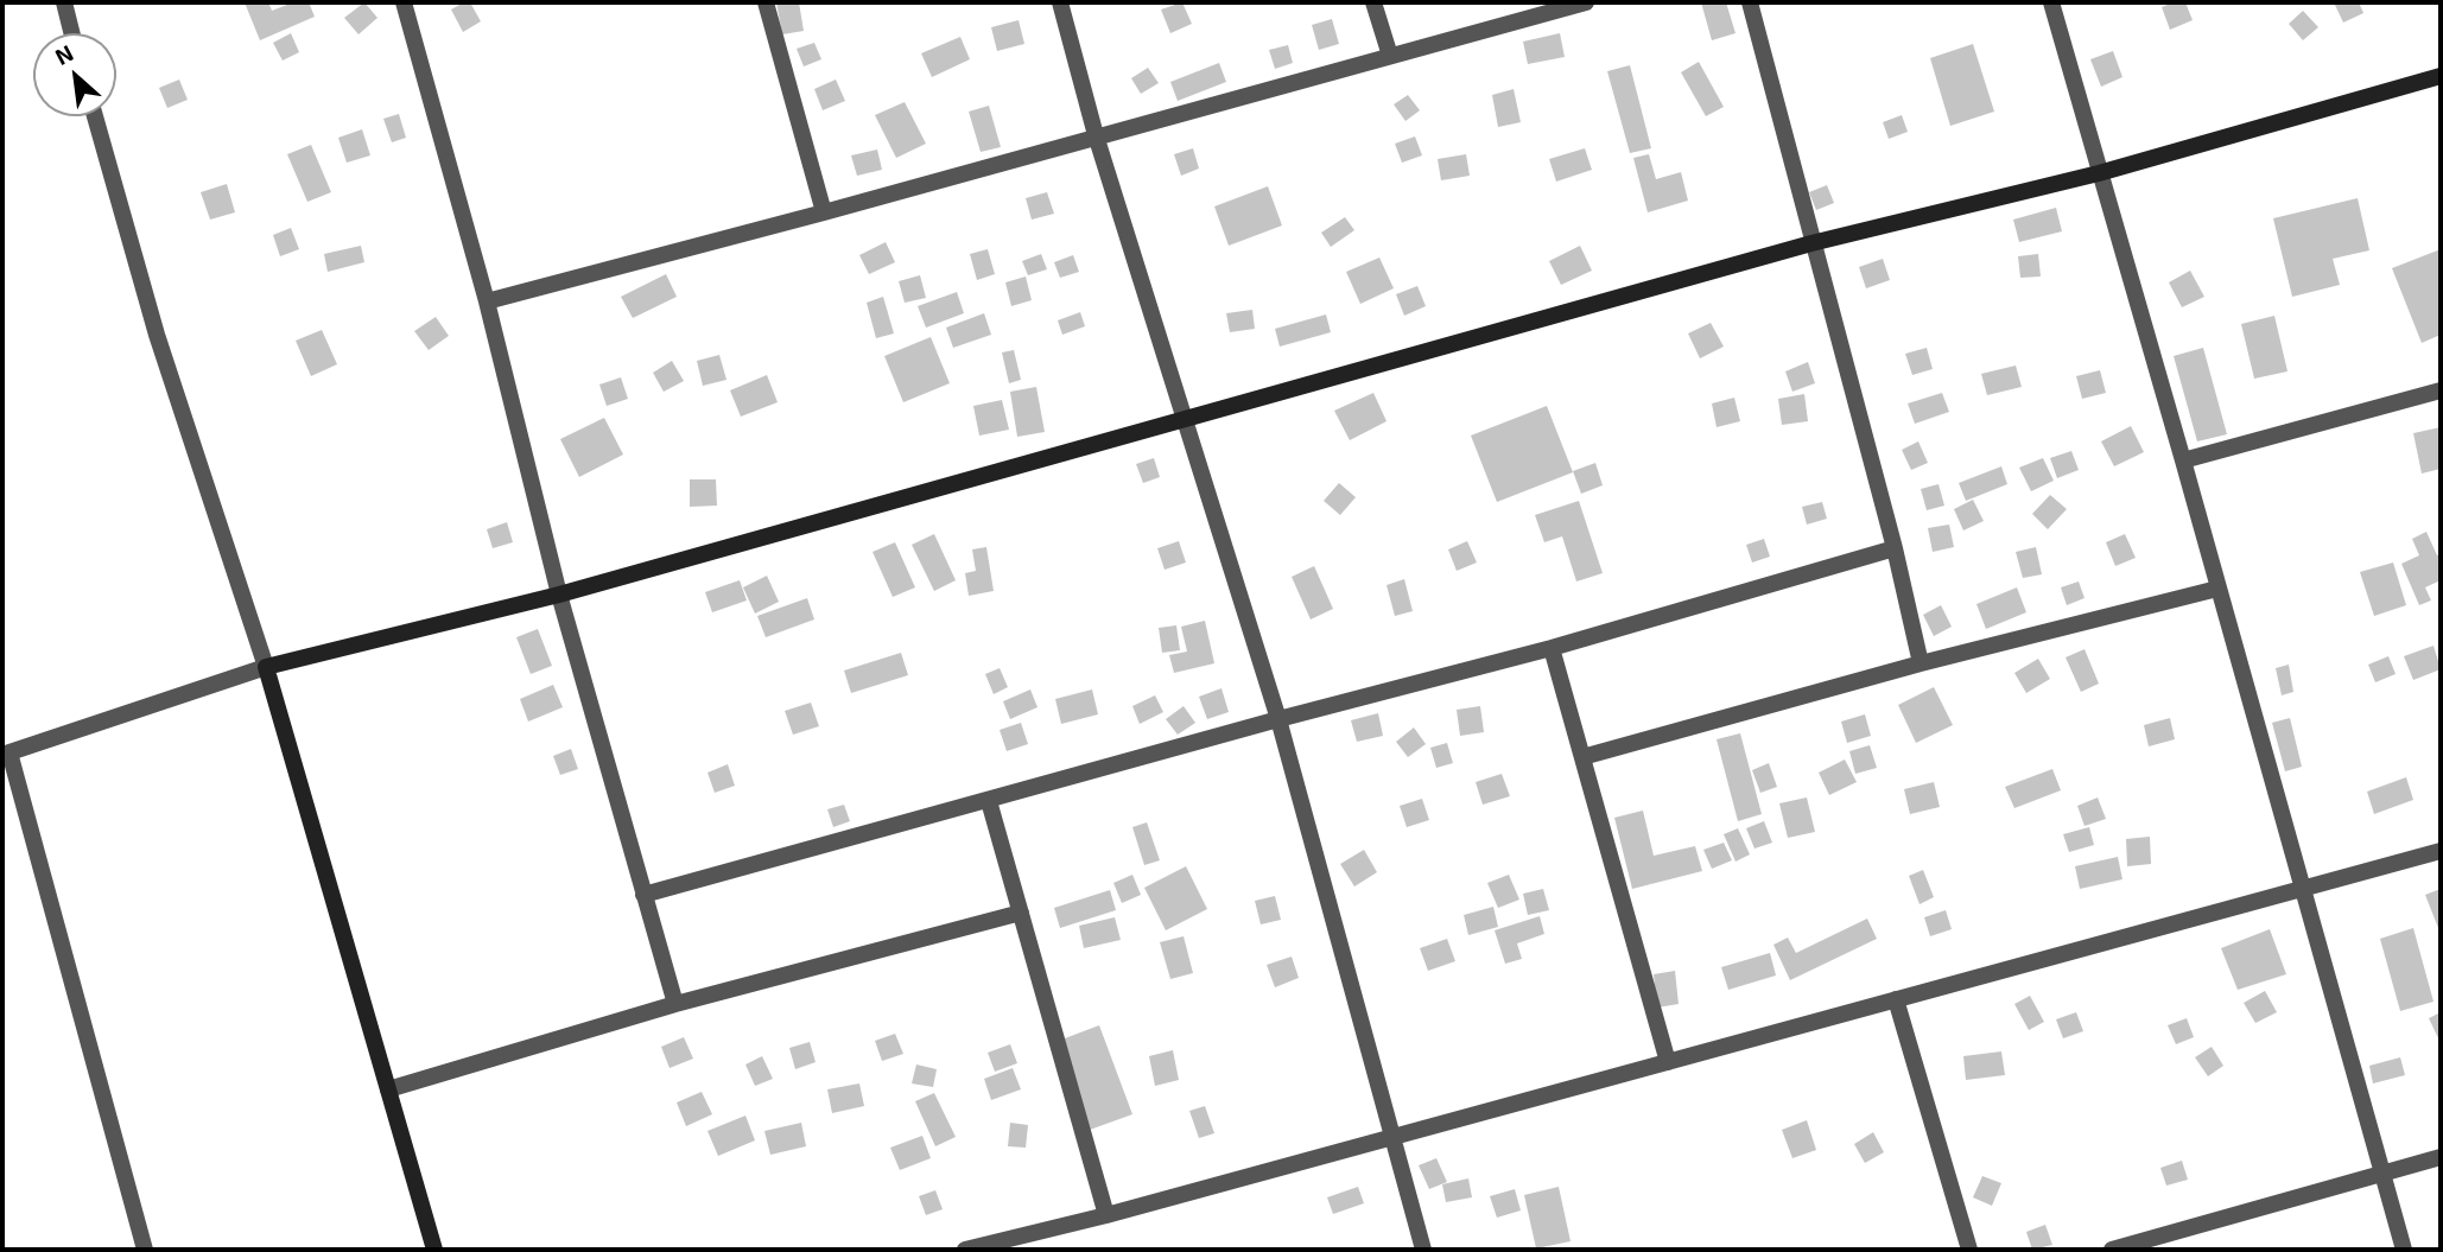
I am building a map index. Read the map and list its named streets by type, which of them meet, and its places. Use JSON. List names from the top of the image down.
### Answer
{
  "north": "top left"
}
